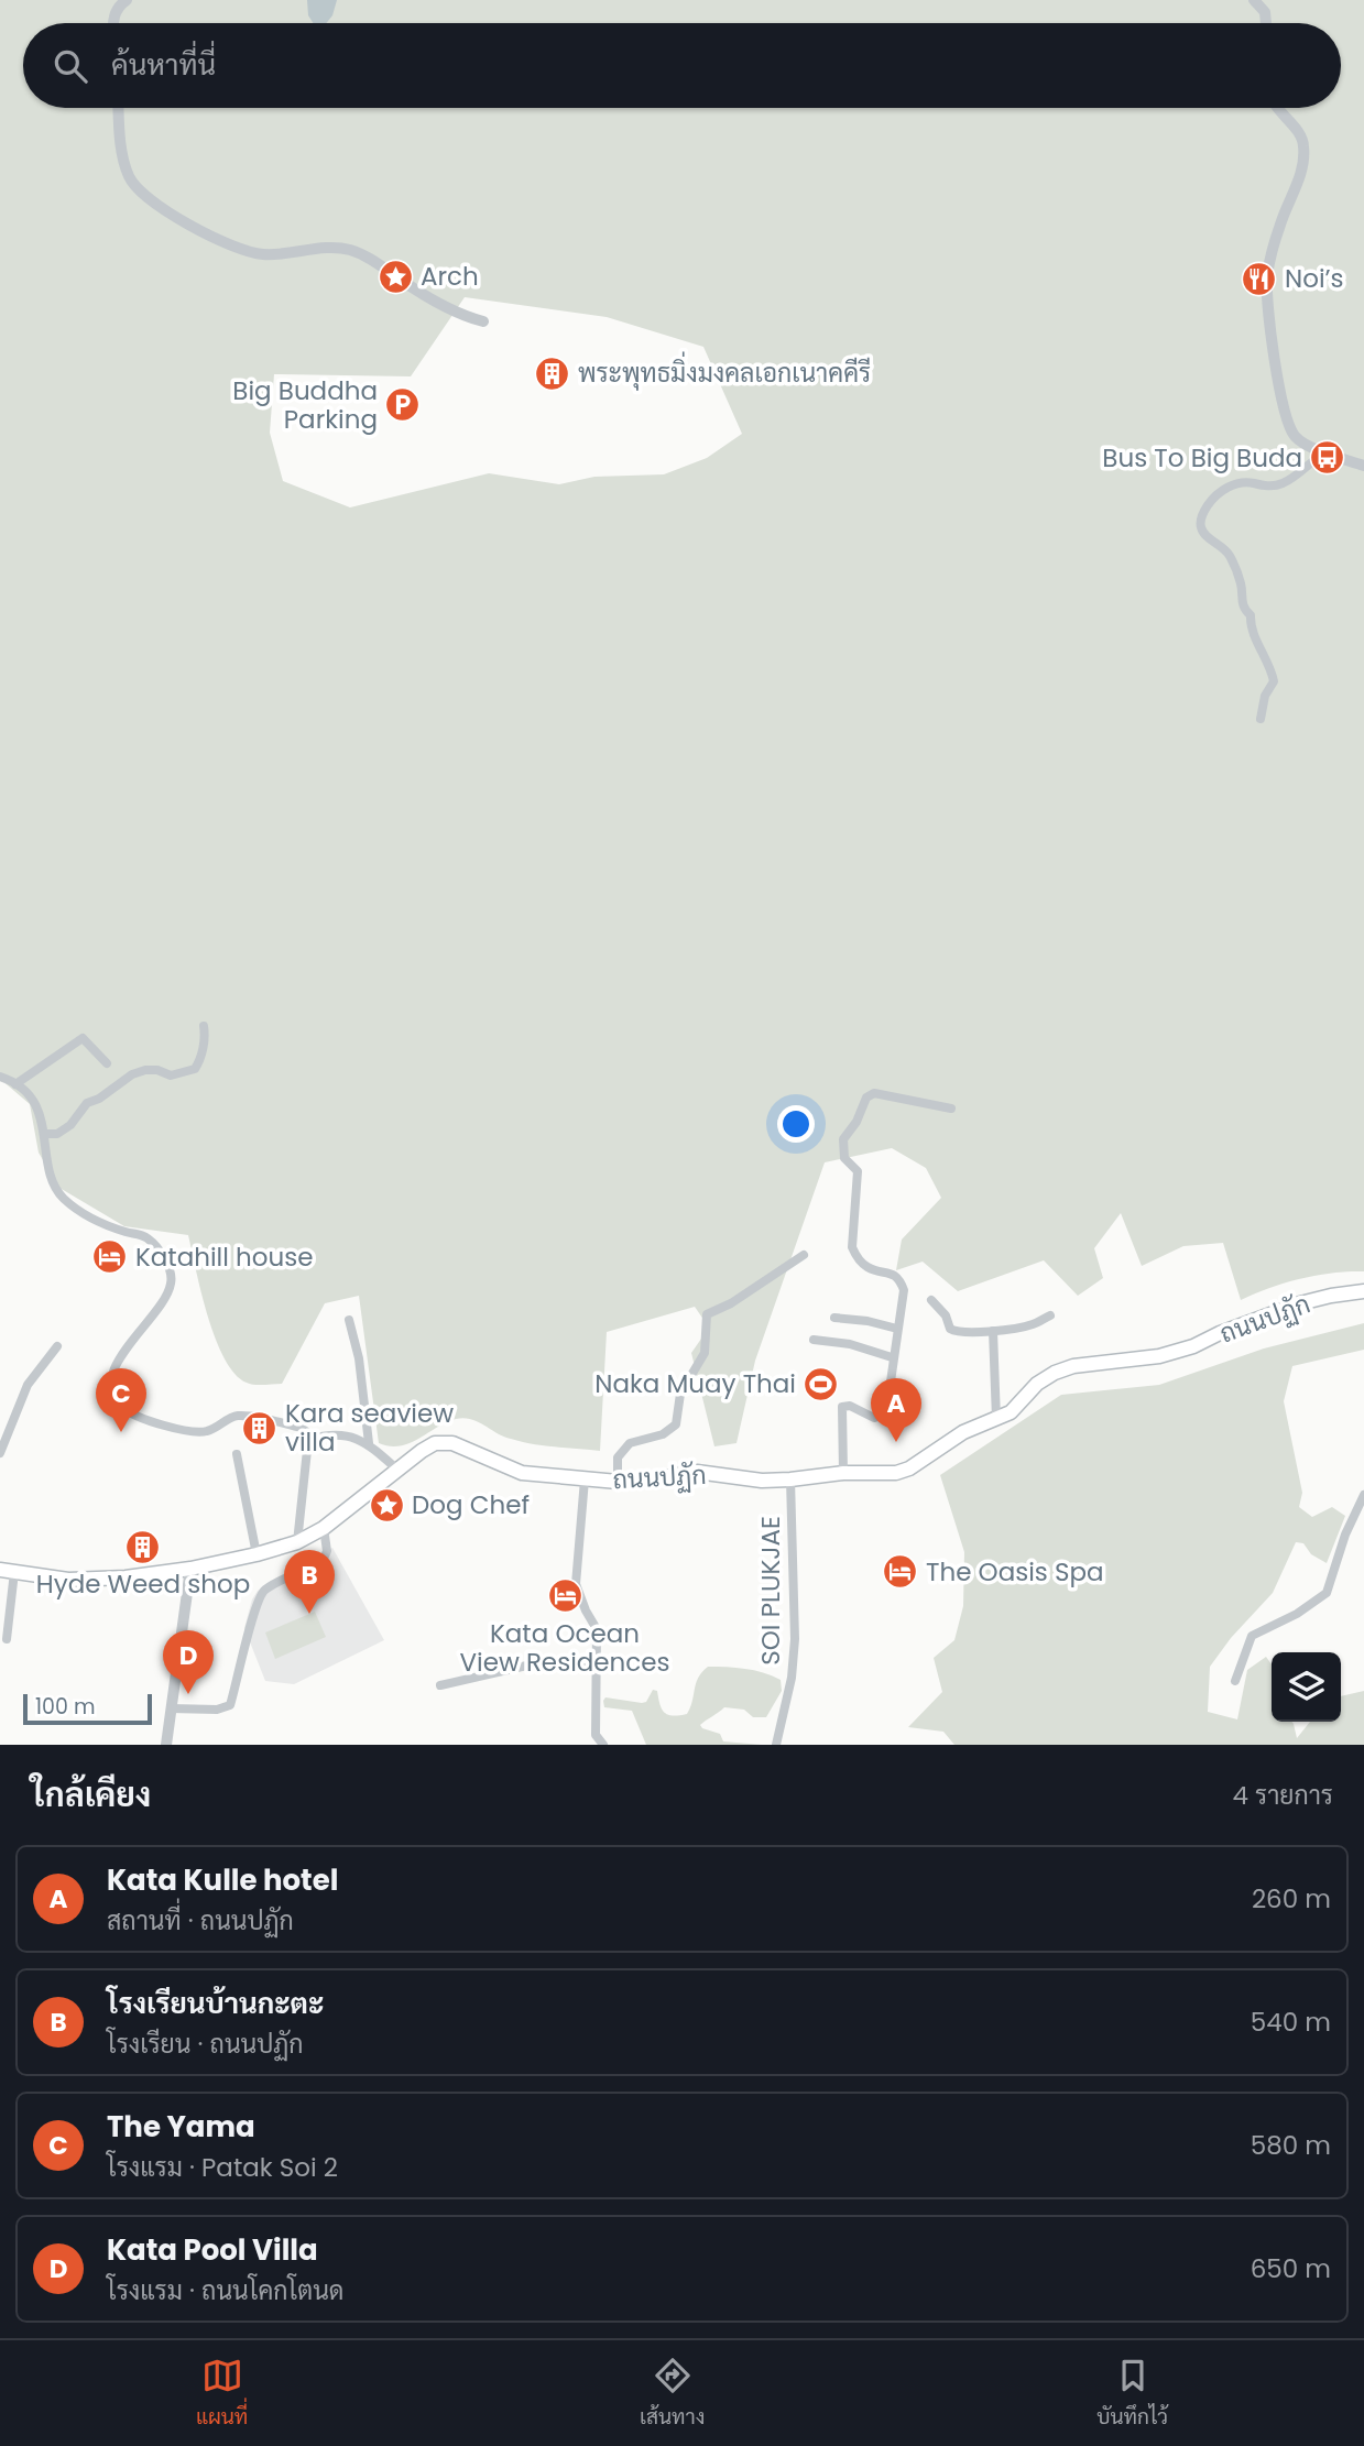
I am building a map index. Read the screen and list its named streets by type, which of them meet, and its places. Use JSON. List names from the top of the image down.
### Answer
{
  "streets": {
    "main road": ["ถนนปฏัก"],
    "street": ["SOI PLUKJAE"]
  },
  "crossings": [
    ["ถนนปฏัก", "SOI PLUKJAE"]
  ],
  "places": {
    "place": ["Arch", "Dog Chef"],
    "restaurant": ["Noi’s"],
    "building": ["พระพุทธมิ่งมงคลเอกเนาคคีรี", "Kara seaview villa", "Hyde Weed shop"],
    "parking": ["Big Buddha Parking"],
    "bus stop": ["Bus To Big Buda"],
    "hotel": ["Katahill house", "The Oasis Spa", "Kata Ocean View Residences"],
    "sports": ["Naka Muay Thai"]
  },
  "scale_bar": "100 m",
  "page": {
    "search": "ค้นหาที่นี่",
    "pins": [
      "C",
      "A",
      "B",
      "D"
    ],
    "scale": "100 m",
    "heading": ["ใกล้เคียง", "4 รายการ"],
    "list": [
      {
        "mark": "A",
        "name": "Kata Kulle hotel",
        "note": "สถานที่ · ถนนปฏัก",
        "value": "260 m"
      },
      {
        "mark": "B",
        "name": "โรงเรียนบ้านกะตะ",
        "note": "โรงเรียน · ถนนปฏัก",
        "value": "540 m"
      },
      {
        "mark": "C",
        "name": "The Yama",
        "note": "โรงแรม · Patak Soi 2",
        "value": "580 m"
      },
      {
        "mark": "D",
        "name": "Kata Pool Villa",
        "note": "โรงแรม · ถนนโคกโตนด",
        "value": "650 m"
      }
    ],
    "nav": ["แผนที่", "เส้นทาง", "บันทึกไว้"]
  }
}
